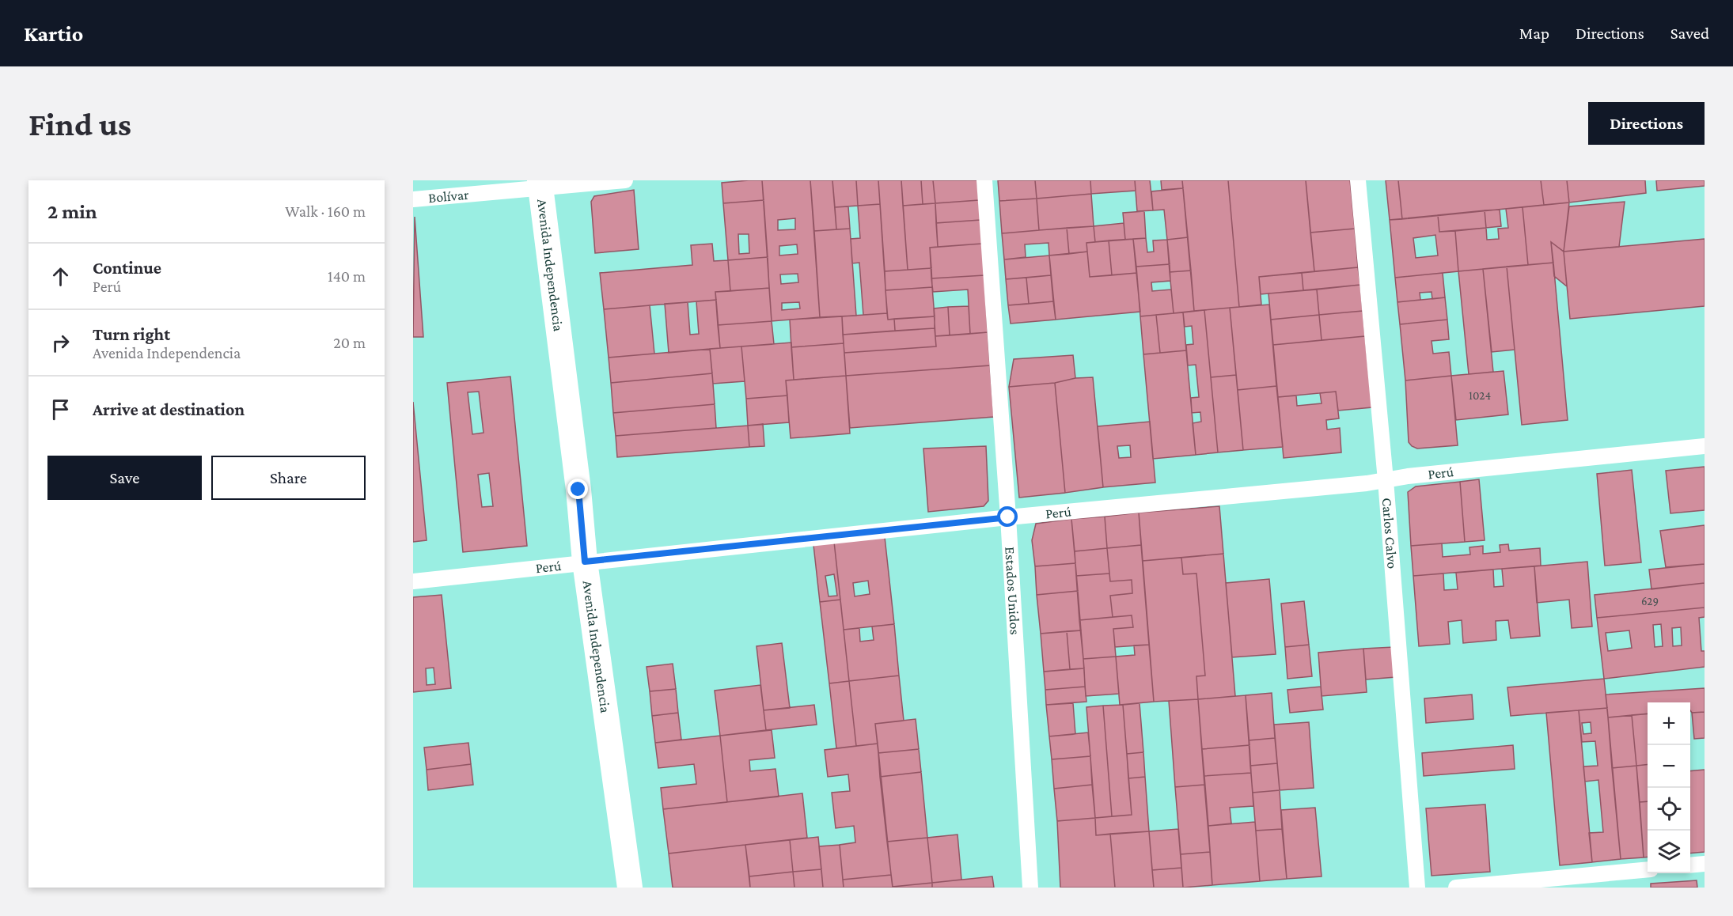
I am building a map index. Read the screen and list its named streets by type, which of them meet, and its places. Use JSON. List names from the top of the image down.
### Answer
{
  "streets": {
    "main road": ["Avenida Independencia"],
    "street": [
      "Bolívar",
      "Perú",
      "Carlos Calvo",
      "Estados Unidos"
    ]
  },
  "crossings": [
    ["Bolívar", "Avenida Independencia"],
    ["Avenida Independencia", "Perú"],
    ["Perú", "Carlos Calvo"],
    ["Perú", "Estados Unidos"]
  ],
  "house_numbers": ["1024", "629"],
  "page": {
    "header": "Kartio",
    "nav": ["Map", "Directions", "Saved"],
    "buttons": [
      "Directions",
      ["Save", "Share"]
    ],
    "title": "Find us",
    "heading": ["2 min", "Walk · 160 m"],
    "list": [
      ["Continue", "Perú", "140 m"],
      ["Turn right", "Avenida Independencia", "20 m"],
      "Arrive at destination"
    ],
    "map_buttons": ["+", "−"]
  }
}
